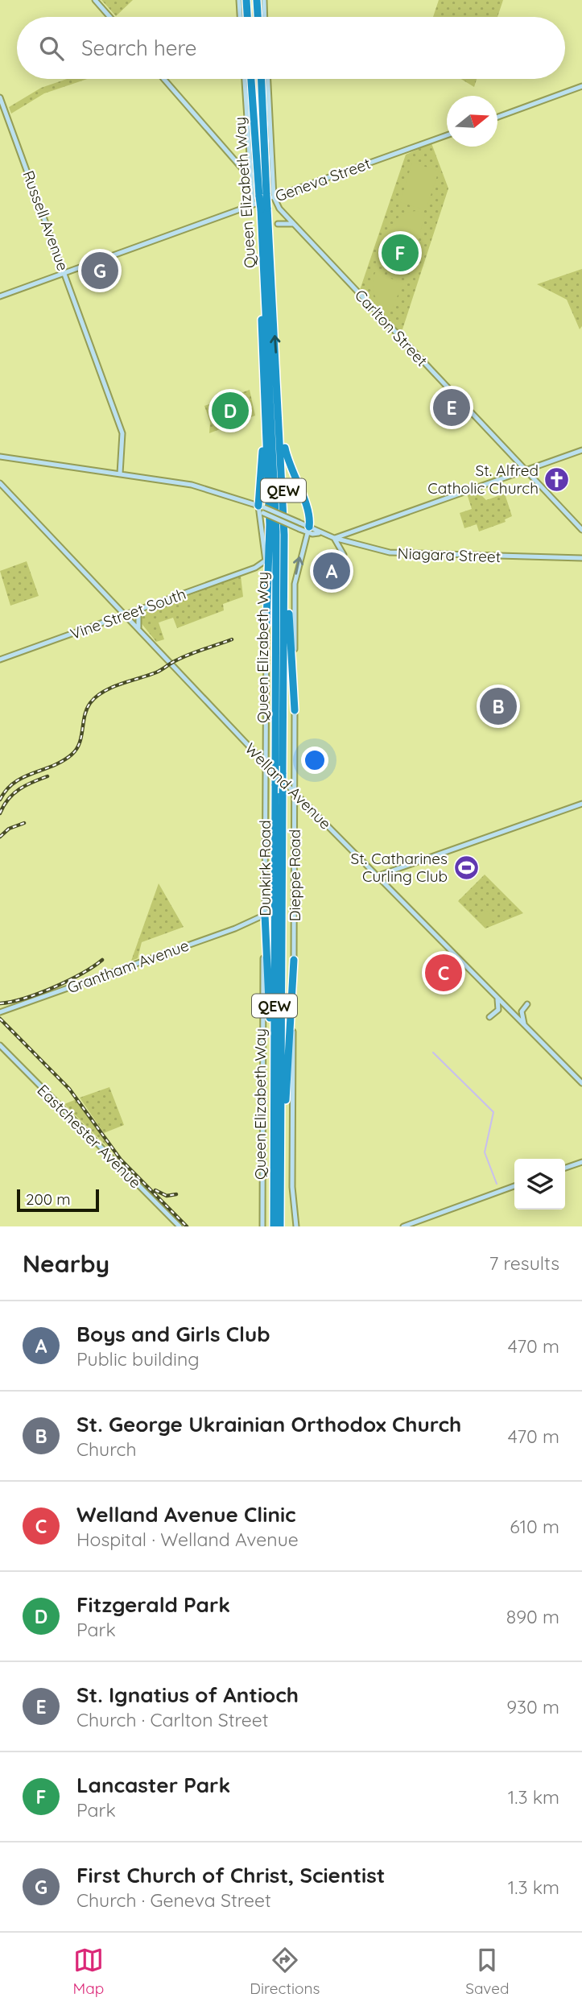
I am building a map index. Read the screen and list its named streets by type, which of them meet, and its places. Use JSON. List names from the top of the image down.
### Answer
{
  "streets": {
    "highway": ["Queen Elizabeth Way", "QEW"],
    "street": [
      "Geneva Street",
      "Russell Avenue",
      "Carlton Street",
      "Niagara Street",
      "Vine Street South",
      "Welland Avenue",
      "Dunkirk Road",
      "Dieppe Road",
      "Grantham Avenue",
      "Eastchester Avenue"
    ]
  },
  "crossings": [
    ["Geneva Street", "Queen Elizabeth Way"],
    ["Geneva Street", "Russell Avenue"],
    ["Geneva Street", "Carlton Street"],
    ["Queen Elizabeth Way", "Carlton Street"],
    ["Russell Avenue", "Niagara Street"],
    ["Niagara Street", "Dunkirk Road"],
    ["Niagara Street", "Dieppe Road"],
    ["Vine Street South", "Welland Avenue"],
    ["Vine Street South", "Dunkirk Road"],
    ["Welland Avenue", "Dunkirk Road"],
    ["Welland Avenue", "Dieppe Road"],
    ["Dunkirk Road", "Grantham Avenue"]
  ],
  "places": {
    "church": ["St. Alfred Catholic Church"],
    "sports": ["St. Catharines Curling Club"]
  },
  "scale_bar": "200 m",
  "north": "right",
  "page": {
    "search": "Search here",
    "pins": [
      "F",
      "G",
      "E",
      "D",
      "A",
      "B",
      "C"
    ],
    "scale": "200 m",
    "heading": ["Nearby", "7 results"],
    "list": [
      {
        "mark": "A",
        "name": "Boys and Girls Club",
        "note": "Public building",
        "value": "470 m"
      },
      {
        "mark": "B",
        "name": "St. George Ukrainian Orthodox Church",
        "note": "Church",
        "value": "470 m"
      },
      {
        "mark": "C",
        "name": "Welland Avenue Clinic",
        "note": "Hospital · Welland Avenue",
        "value": "610 m"
      },
      {
        "mark": "D",
        "name": "Fitzgerald Park",
        "note": "Park",
        "value": "890 m"
      },
      {
        "mark": "E",
        "name": "St. Ignatius of Antioch",
        "note": "Church · Carlton Street",
        "value": "930 m"
      },
      {
        "mark": "F",
        "name": "Lancaster Park",
        "note": "Park",
        "value": "1.3 km"
      },
      {
        "mark": "G",
        "name": "First Church of Christ, Scientist",
        "note": "Church · Geneva Street",
        "value": "1.3 km"
      }
    ],
    "nav": ["Map", "Directions", "Saved"]
  }
}
